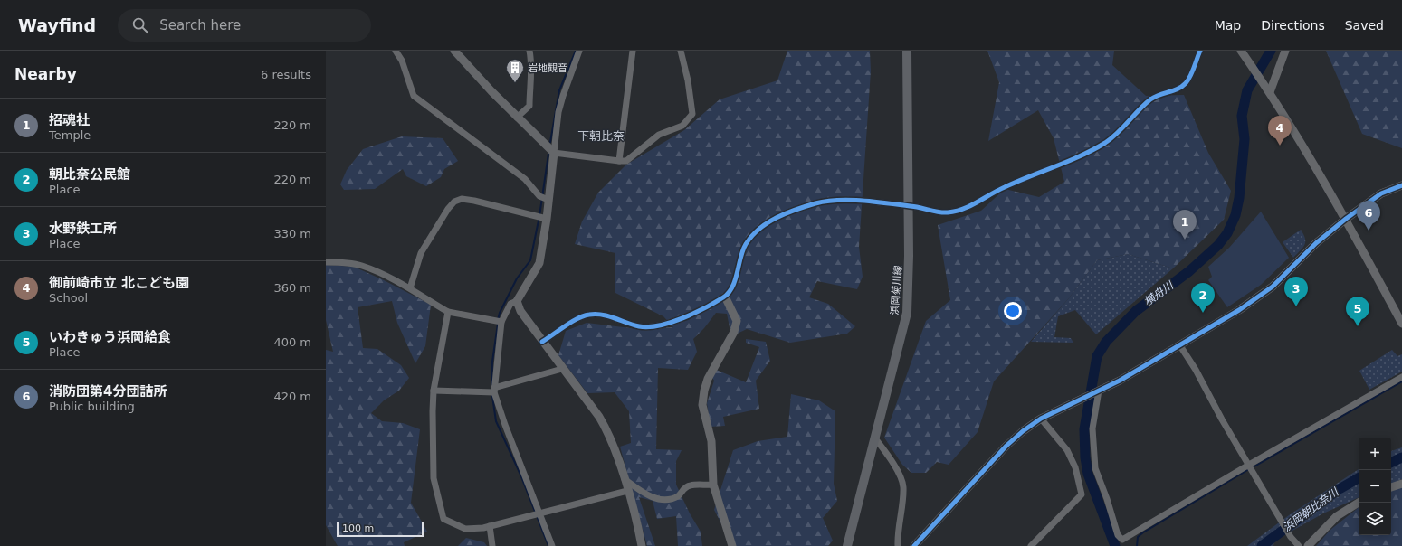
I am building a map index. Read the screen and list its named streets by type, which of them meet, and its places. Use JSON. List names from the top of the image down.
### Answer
{
  "streets": {
    "main road": ["浜岡菊川線"]
  },
  "districts": ["下朝比奈"],
  "water": ["横舟川", "浜岡朝比奈川"],
  "places": {
    "building": ["岩地観音"]
  },
  "scale_bar": "100 m",
  "page": {
    "header": "Wayfind",
    "search": "Search here",
    "nav": ["Map", "Directions", "Saved"],
    "heading": ["Nearby", "6 results"],
    "list": [
      {
        "mark": "1",
        "name": "招魂社",
        "note": "Temple",
        "value": "220 m"
      },
      {
        "mark": "2",
        "name": "朝比奈公民館",
        "note": "Place",
        "value": "220 m"
      },
      {
        "mark": "3",
        "name": "水野鉄工所",
        "note": "Place",
        "value": "330 m"
      },
      {
        "mark": "4",
        "name": "御前崎市立 北こども園",
        "note": "School",
        "value": "360 m"
      },
      {
        "mark": "5",
        "name": "いわきゅう浜岡給食",
        "note": "Place",
        "value": "400 m"
      },
      {
        "mark": "6",
        "name": "消防団第4分団詰所",
        "note": "Public building",
        "value": "420 m"
      }
    ],
    "pins": [
      "4",
      "6",
      "1",
      "3",
      "2",
      "5"
    ],
    "map_buttons": ["+", "−"],
    "scale": "100 m"
  }
}
